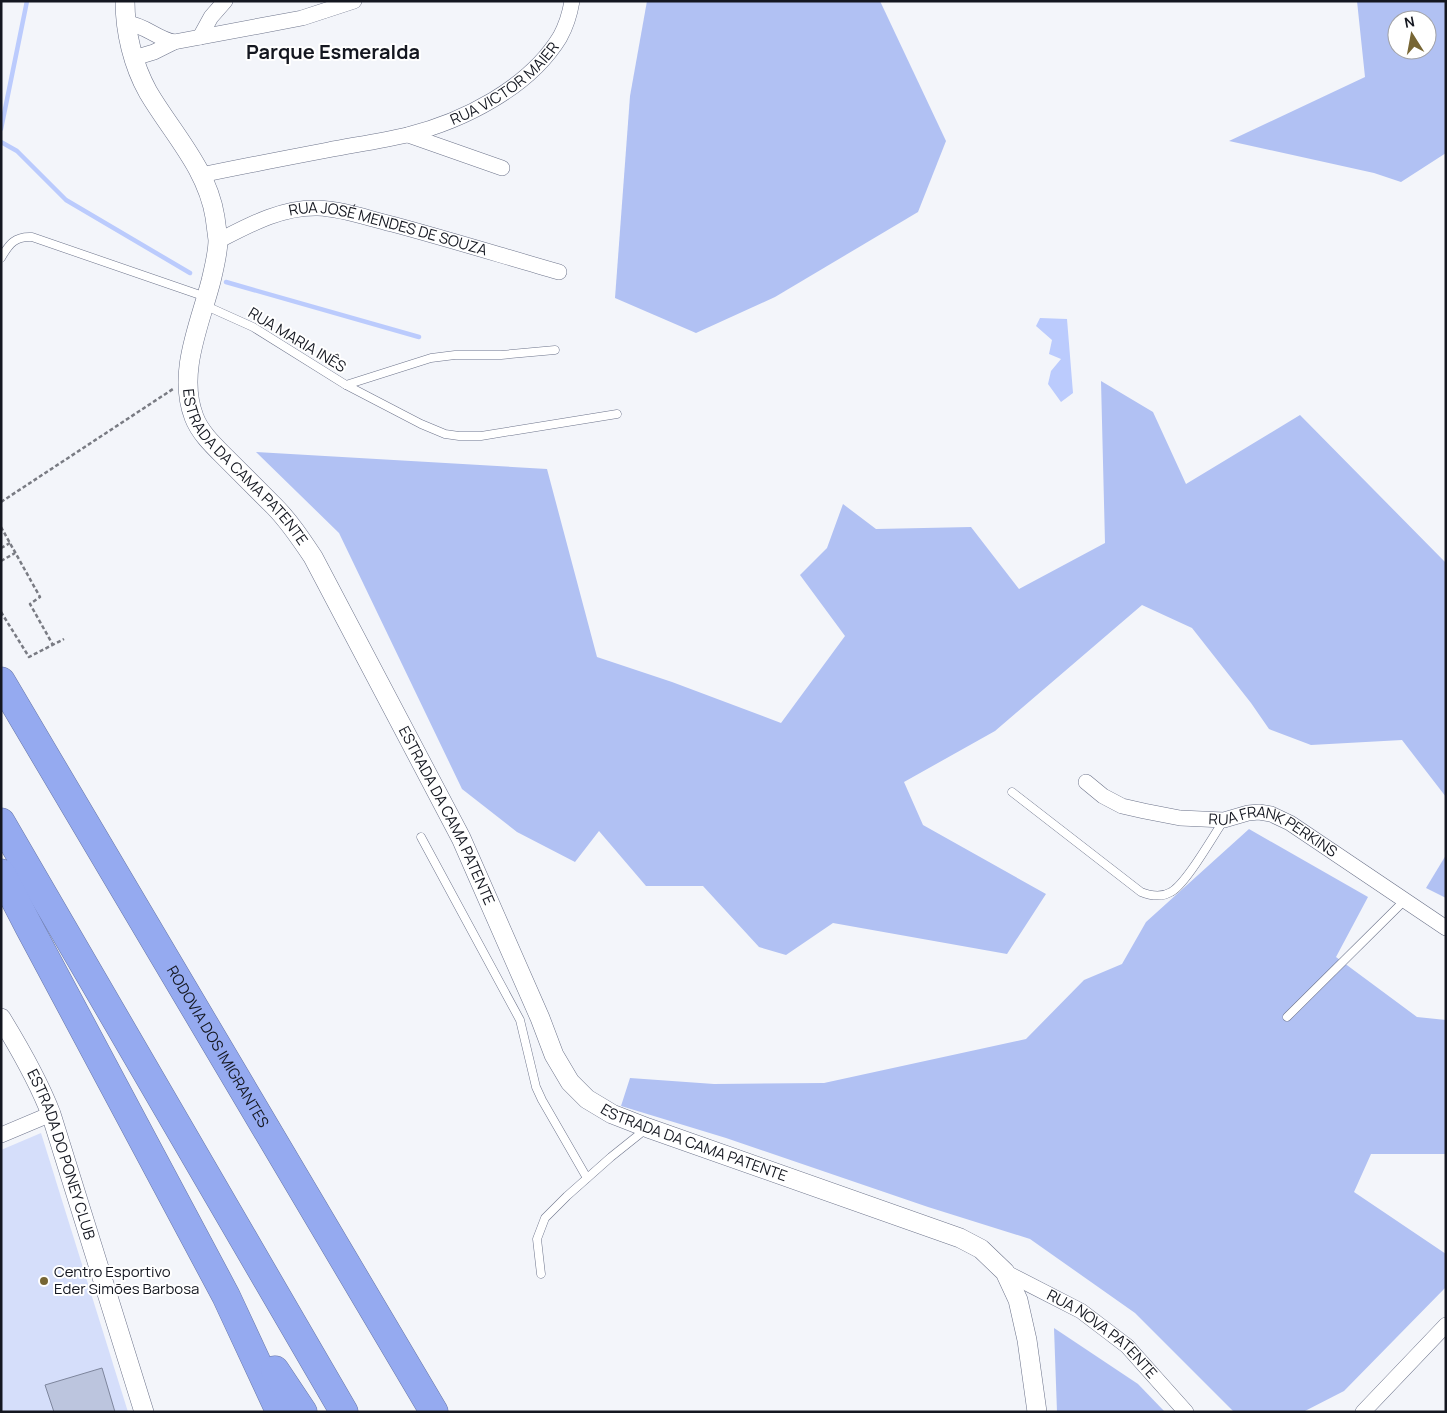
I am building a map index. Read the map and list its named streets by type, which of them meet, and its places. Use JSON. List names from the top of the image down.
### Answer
{
  "streets": {
    "highway": ["RODOVIA DOS IMIGRANTES"],
    "street": [
      "RUA VICTOR MAIER",
      "RUA JOSÉ MENDES DE SOUZA",
      "ESTRADA DA CAMA PATENTE",
      "RUA FRANK PERKINS",
      "ESTRADA DO PONEY CLUB",
      "RUA NOVA PATENTE"
    ],
    "lane": ["RUA MARIA INÊS"]
  },
  "crossings": [
    ["RUA VICTOR MAIER", "ESTRADA DA CAMA PATENTE"],
    ["RUA JOSÉ MENDES DE SOUZA", "ESTRADA DA CAMA PATENTE"],
    ["RUA MARIA INÊS", "ESTRADA DA CAMA PATENTE"],
    ["ESTRADA DA CAMA PATENTE", "RUA NOVA PATENTE"]
  ],
  "districts": ["Parque Esmeralda"],
  "places": ["Centro Esportivo Eder Simões Barbosa"],
  "north": "top"
}
